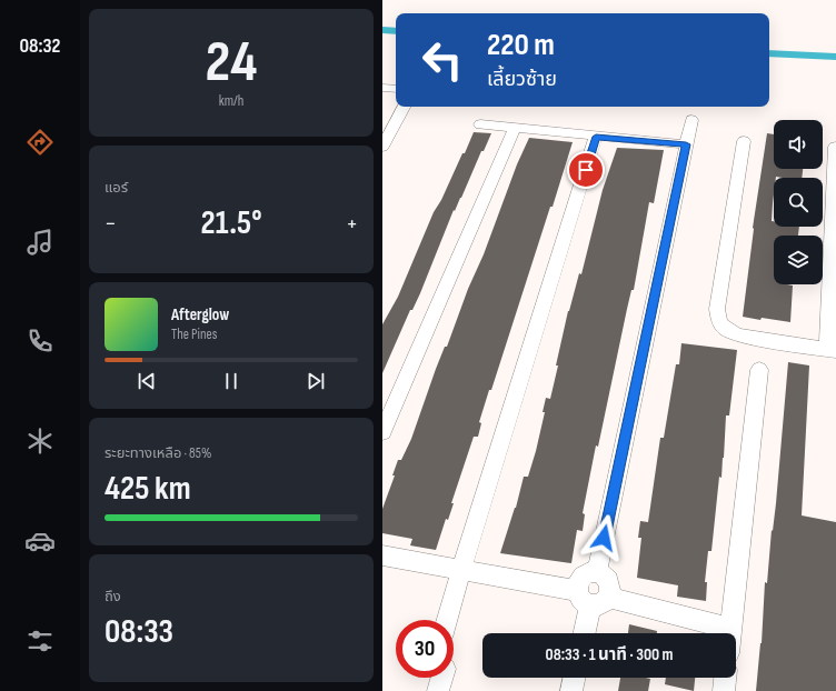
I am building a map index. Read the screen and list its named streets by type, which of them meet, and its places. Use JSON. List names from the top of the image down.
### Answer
{
  "page": {
    "tabs": "08:32",
    "tile": [
      ["24", "km/h"],
      "แอร์",
      ["ระยะทางเหลือ · 85%", "425 km"],
      ["ถึง", "08:33"]
    ],
    "turn": ["220 m", "เลี้ยวซ้าย"],
    "heat": ["−", "21.5°", "+"],
    "song": ["Afterglow", "The Pines"],
    "limit": "30",
    "trip": "08:33 · 1 นาที · 300 m"
  }
}
